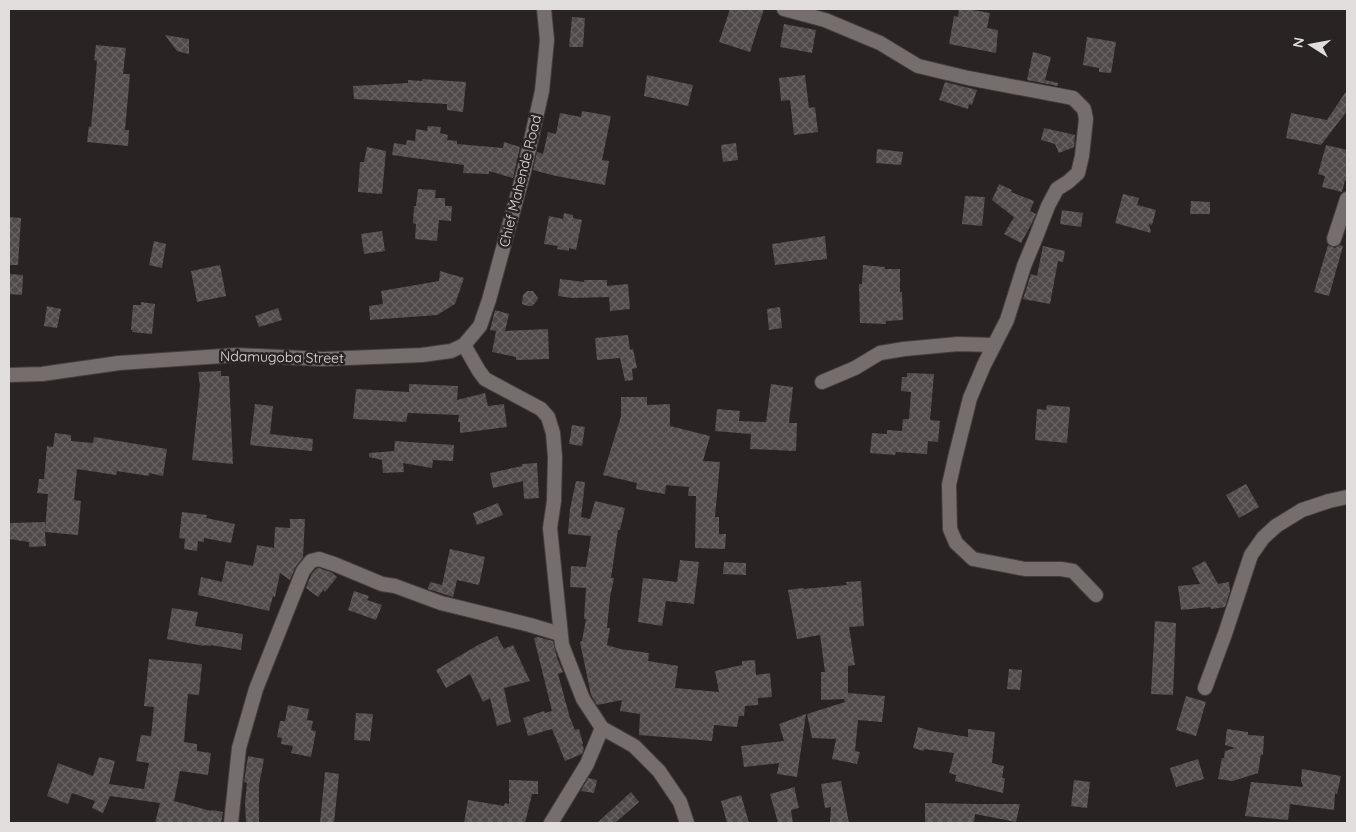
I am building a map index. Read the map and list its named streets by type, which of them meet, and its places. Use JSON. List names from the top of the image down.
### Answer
{
  "streets": {
    "street": ["Chief Mahende Road", "Ndamugoba Street"]
  },
  "crossings": [
    ["Chief Mahende Road", "Ndamugoba Street"]
  ],
  "north": "left"
}
